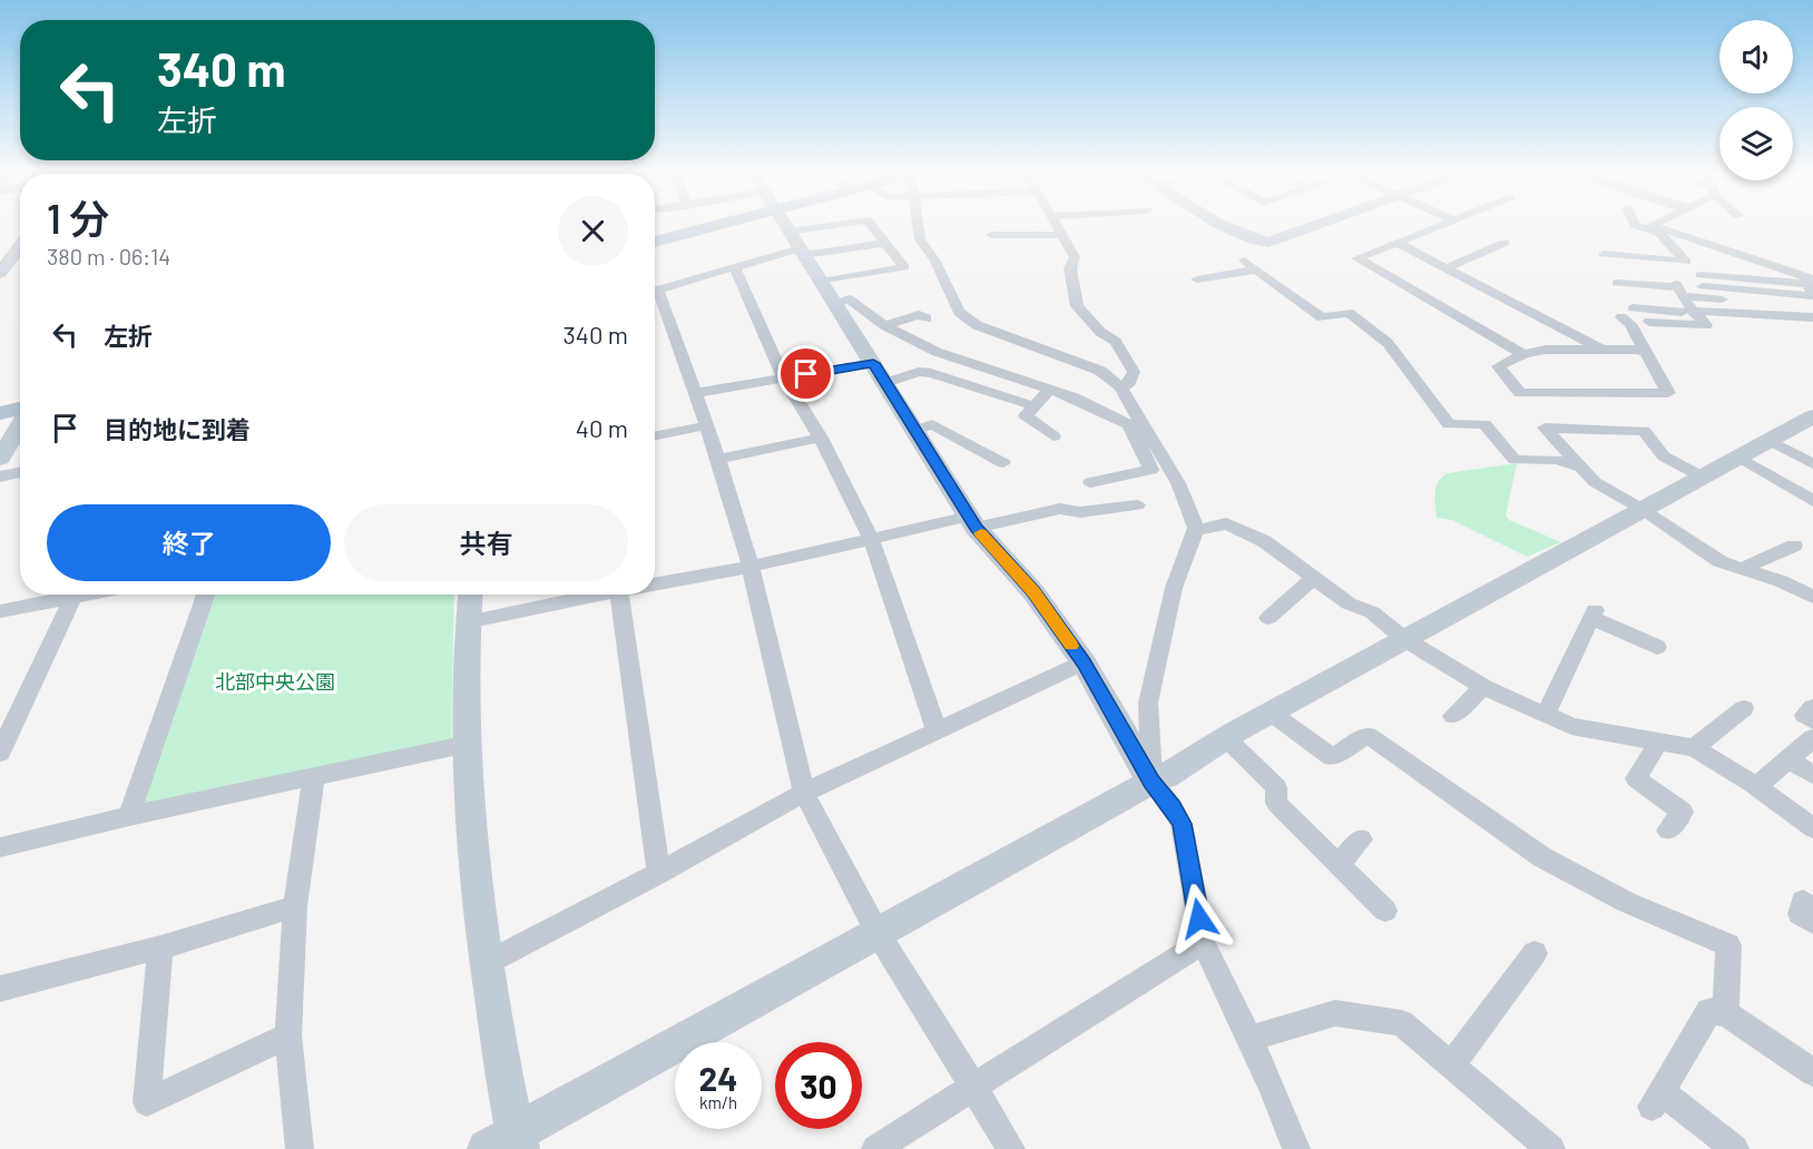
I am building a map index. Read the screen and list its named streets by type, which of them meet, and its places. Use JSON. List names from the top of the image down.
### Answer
{
  "parks": ["北部中央公園"],
  "page": {
    "turn": ["340 m", "左折"],
    "heading": ["1 分", "380 m · 06:14"],
    "list": [
      {
        "name": "左折",
        "value": "340 m"
      },
      {
        "name": "目的地に到着",
        "value": "40 m"
      }
    ],
    "buttons": ["終了", "共有"],
    "speed": "24 km/h",
    "limit": "30"
  }
}
